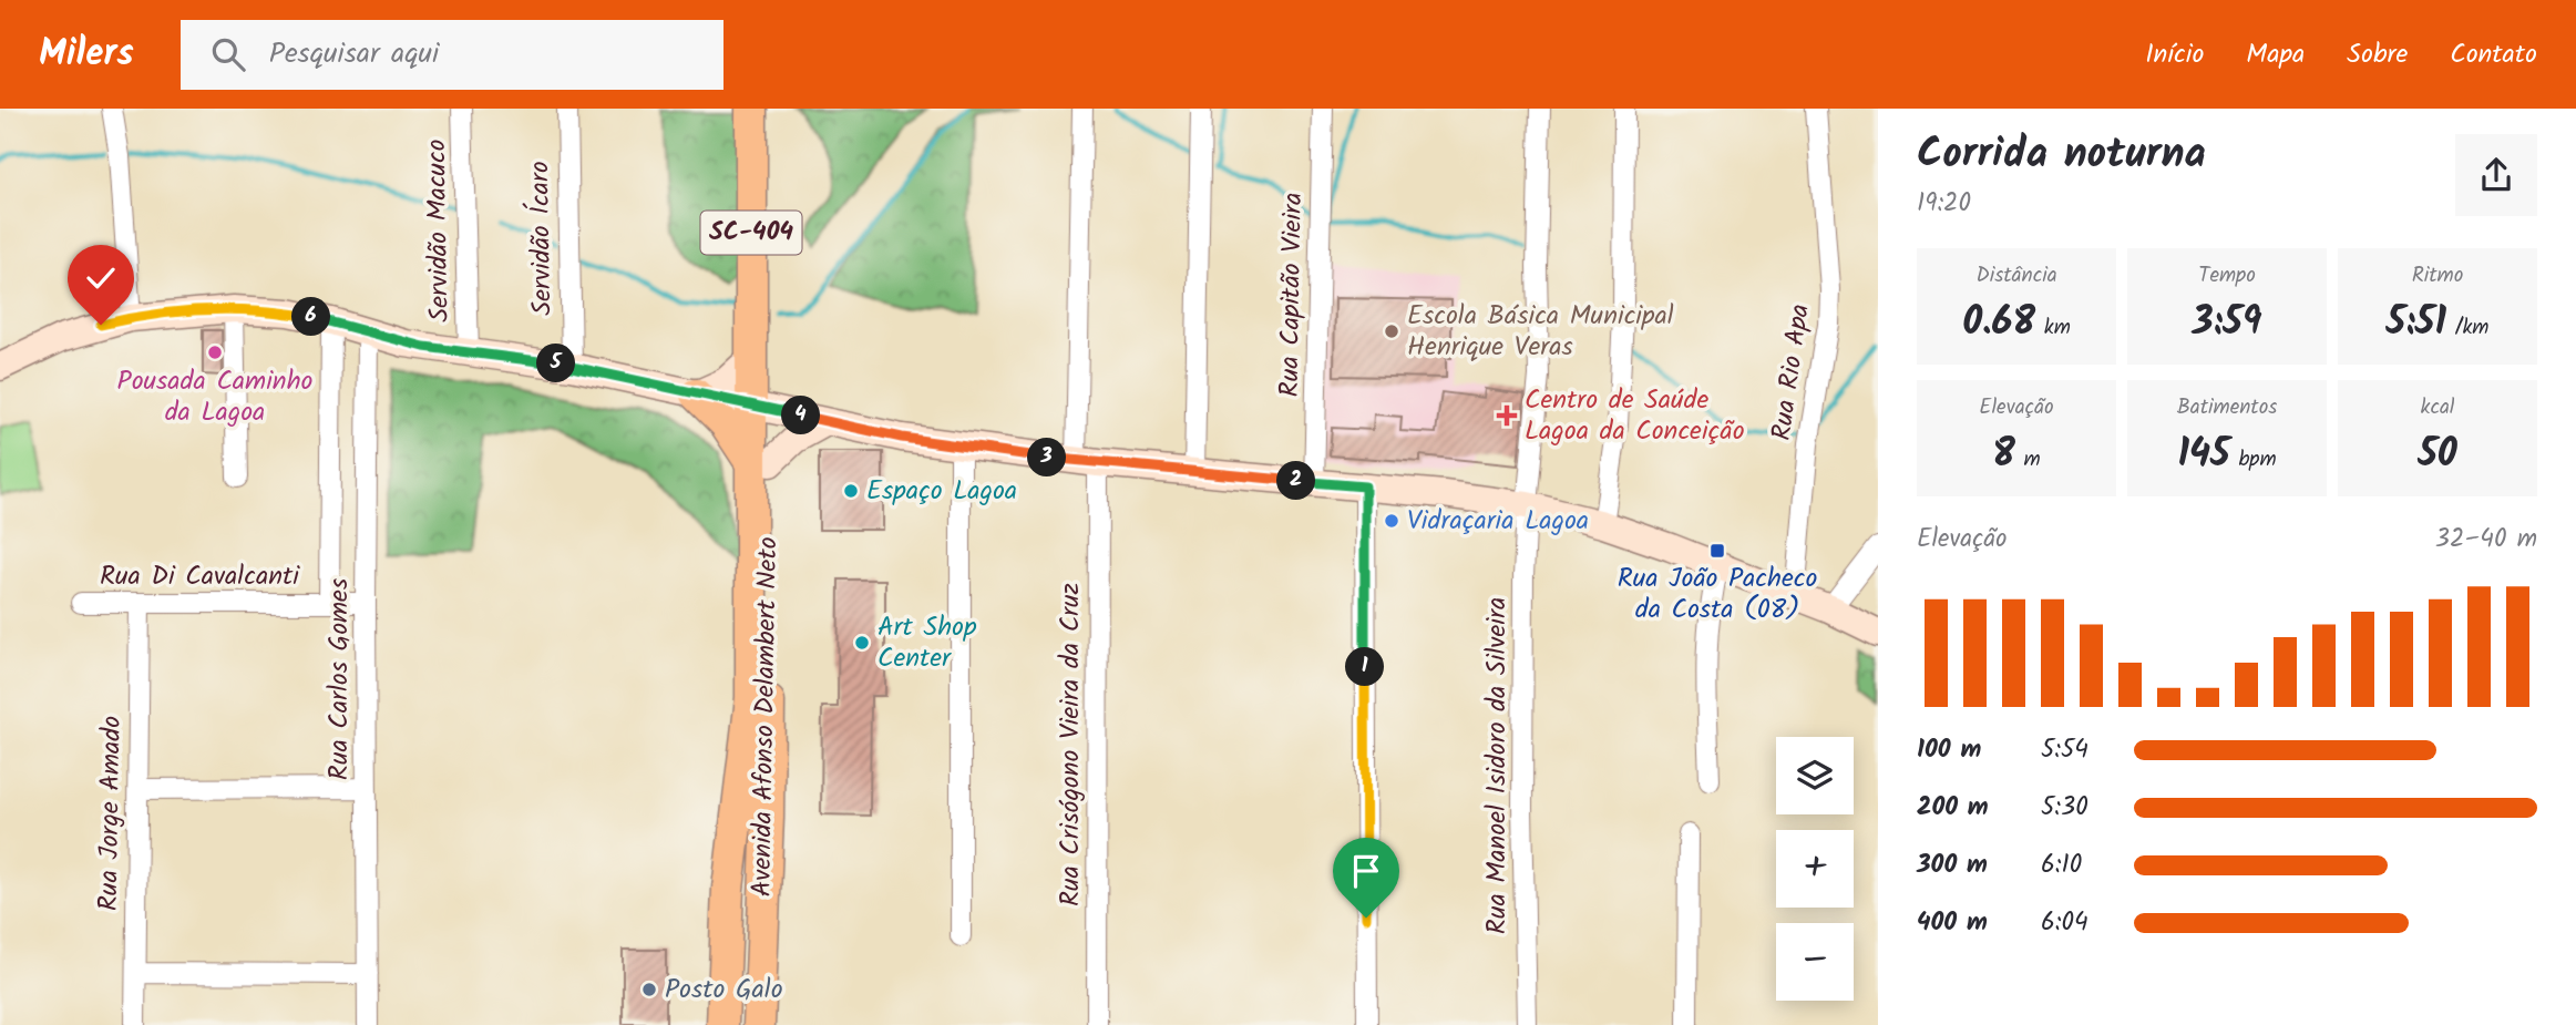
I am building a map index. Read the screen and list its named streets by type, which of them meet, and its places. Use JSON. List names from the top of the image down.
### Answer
{
  "streets": {
    "main road": ["SC-404", "Avenida Afonso Delambert Neto"],
    "street": [
      "Servidão Macuco",
      "Servidão Ícaro",
      "Rua Capitão Vieira",
      "Rua Rio Apa",
      "Rua Di Cavalcanti",
      "Rua Carlos Gomes",
      "Rua Crisógono Vieira da Cruz",
      "Rua Manoel Isidoro da Silveira",
      "Rua Jorge Amado"
    ]
  },
  "crossings": [
    ["SC-404", "Avenida Afonso Delambert Neto"],
    ["Rua Di Cavalcanti", "Rua Carlos Gomes"],
    ["Rua Di Cavalcanti", "Rua Jorge Amado"]
  ],
  "places": {
    "other": [
      "Escola Básica Municipal Henrique Veras",
      "Pousada Caminho da Lagoa",
      "Espaço Lagoa",
      "Vidraçaria Lagoa",
      "Art Shop Center",
      "Posto Galo"
    ],
    "health": ["Centro de Saúde Lagoa da Conceição"],
    "transit": ["Rua João Pacheco da Costa (08)"]
  },
  "page": {
    "header": "Milers",
    "search": "Pesquisar aqui",
    "nav": [
      "Início",
      "Mapa",
      "Sobre",
      "Contato"
    ],
    "heading": ["Corrida noturna", "19:20"],
    "stats": [
      ["Distância", "0.68 km"],
      ["Tempo", "3:59"],
      ["Ritmo", "5:51 /km"],
      ["Elevação", "8 m"],
      ["Batimentos", "145 bpm"],
      ["kcal", "50"]
    ],
    "pins": [
      "6",
      "5",
      "4",
      "3",
      "2",
      "1"
    ],
    "chart": ["Elevação", "32–40 m"],
    "list": [
      {
        "name": "100 m",
        "note": "5:54"
      },
      {
        "name": "200 m",
        "note": "5:30"
      },
      {
        "name": "300 m",
        "note": "6:10"
      },
      {
        "name": "400 m",
        "note": "6:04"
      }
    ],
    "map_buttons": ["+", "−"]
  }
}
